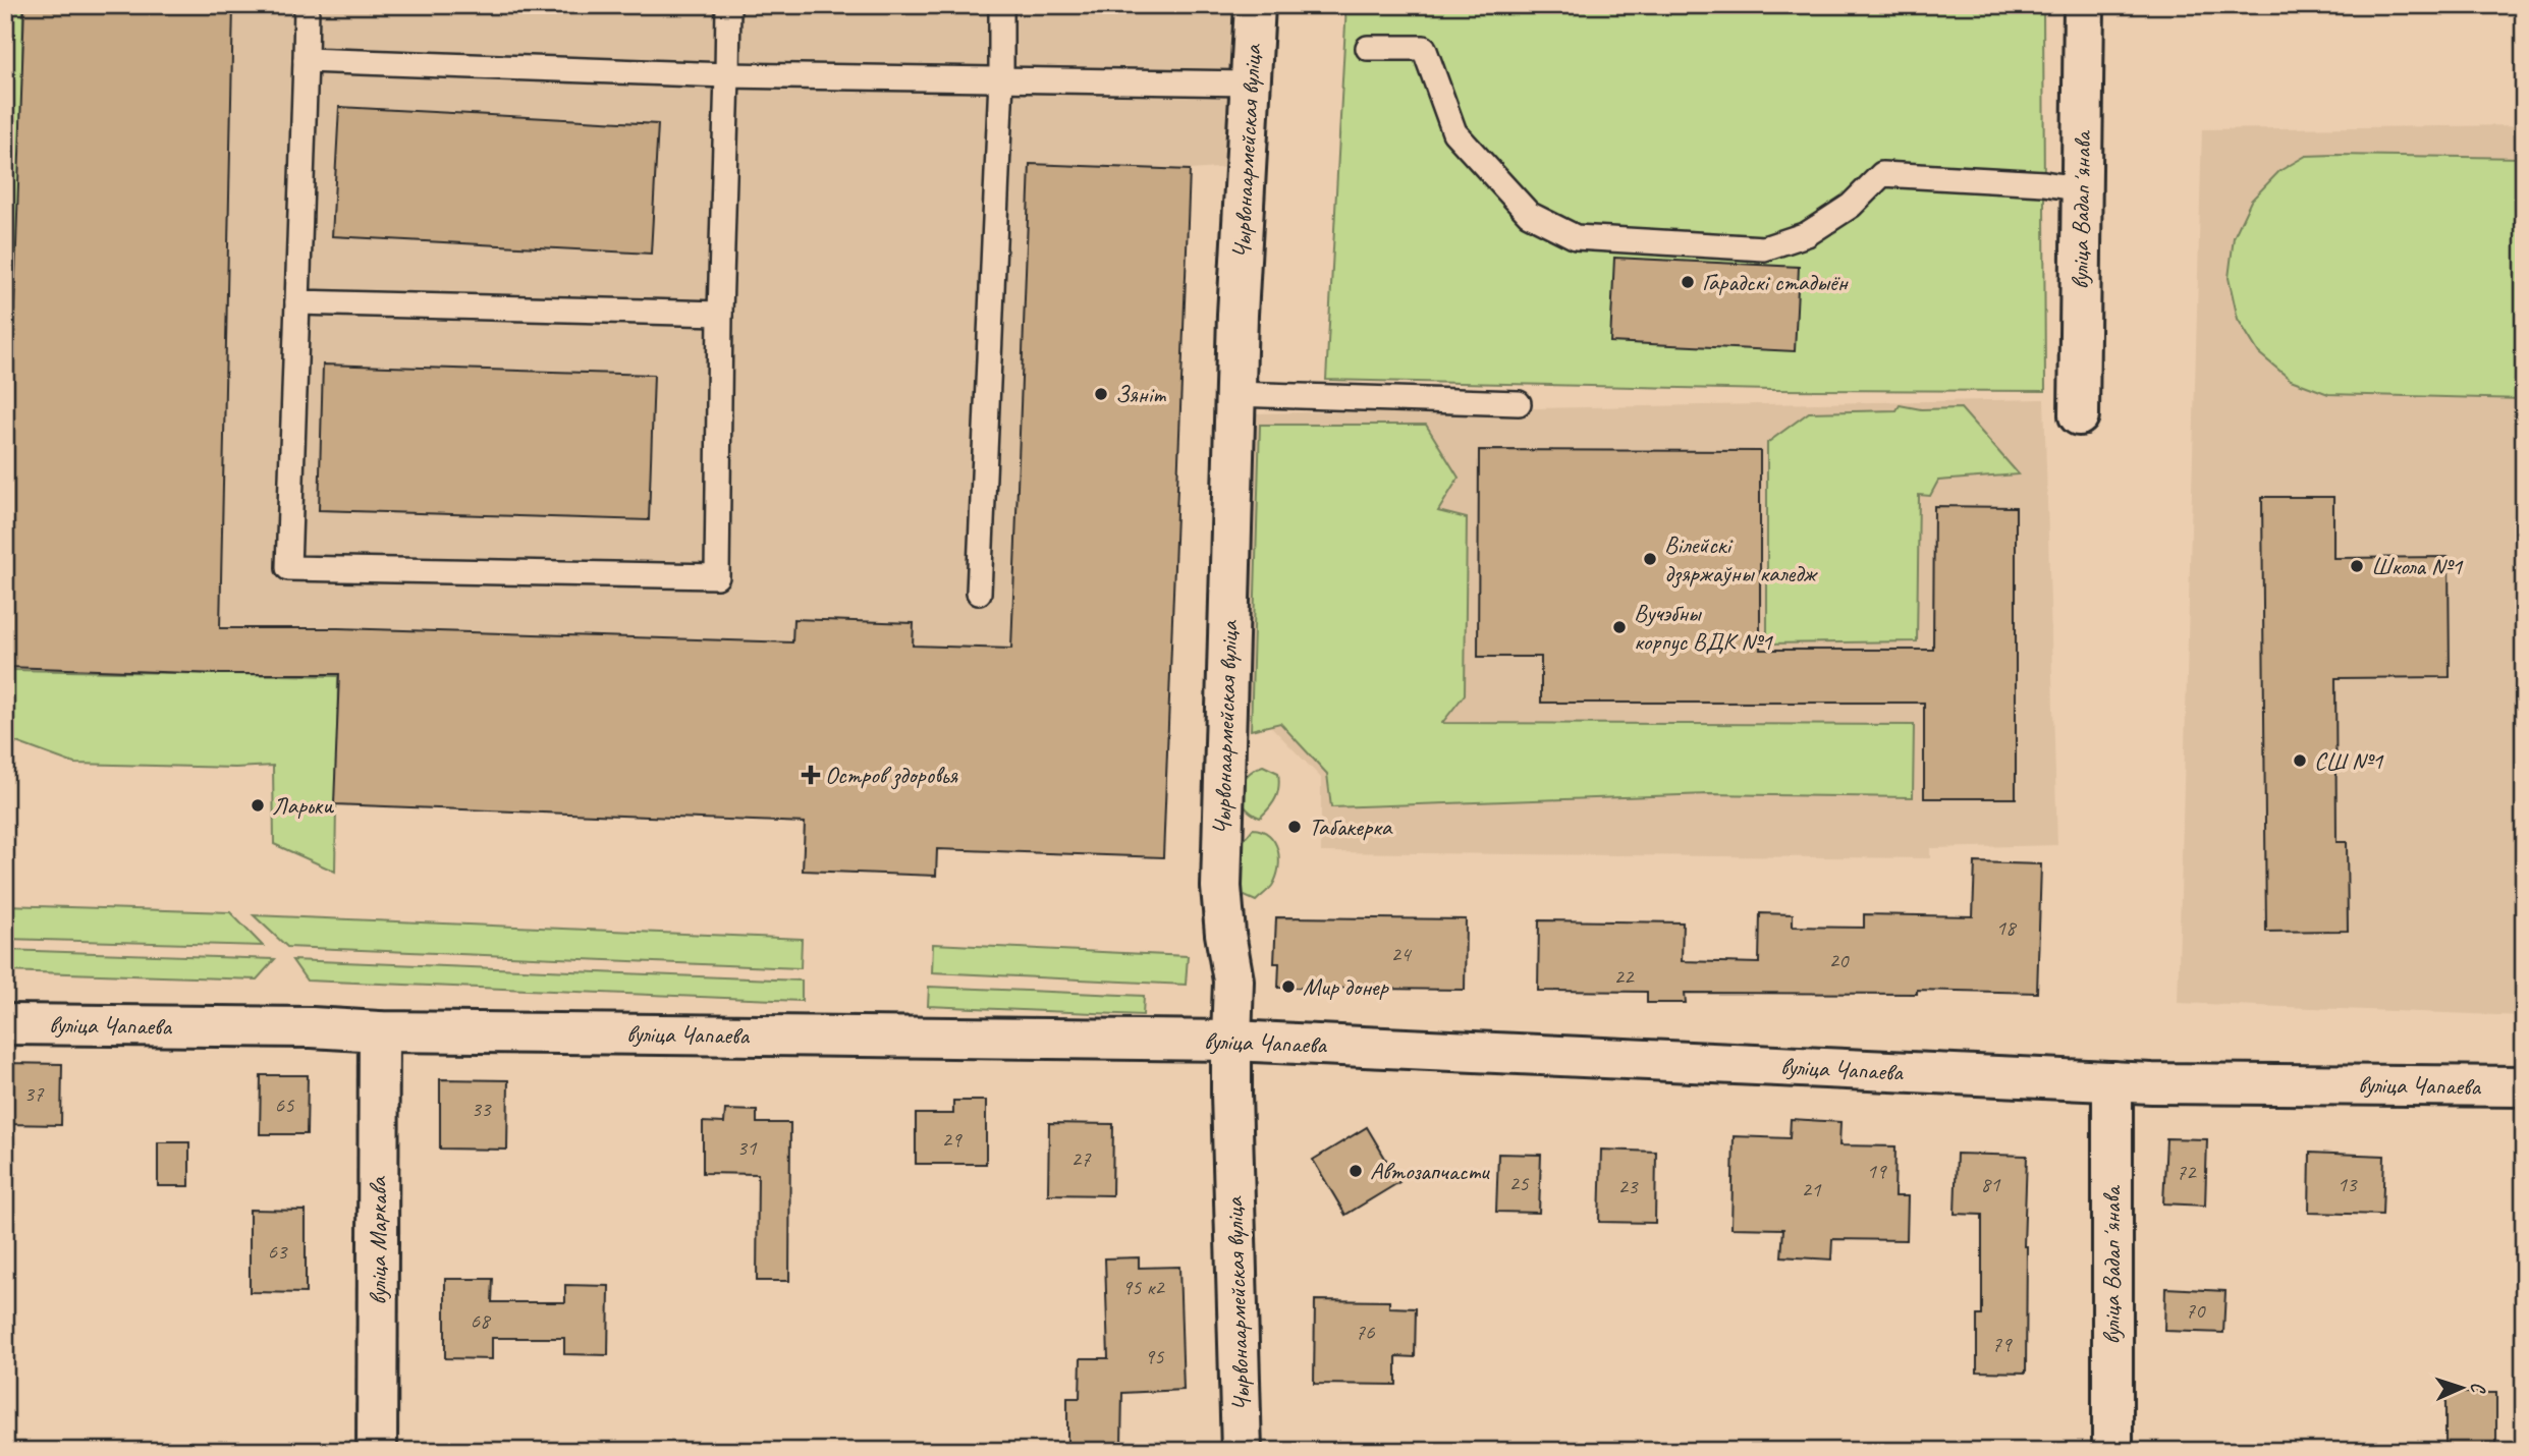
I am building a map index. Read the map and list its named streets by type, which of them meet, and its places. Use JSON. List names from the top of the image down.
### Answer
{
  "streets": {
    "main road": [
      "Чырвонаармейская вуліца",
      "вуліца Вадапʼянава",
      "вуліца Чапаева",
      "вуліца Маркава"
    ]
  },
  "crossings": [
    ["Чырвонаармейская вуліца", "вуліца Чапаева"],
    ["вуліца Вадапʼянава", "вуліца Чапаева"],
    ["вуліца Чапаева", "вуліца Маркава"]
  ],
  "places": {
    "other": [
      "Гарадскі стадыён",
      "Зяніт",
      "Вілейскі дзяржаўны каледж",
      "Школа №1",
      "Вучэбны корпус ВДК №1",
      "СШ №1",
      "Ларьки",
      "Табакерка",
      "Мир донер",
      "Автозапчасти"
    ],
    "health": ["Остров здоровья"]
  },
  "house_numbers": [
    "18",
    "24",
    "20",
    "22",
    "37",
    "65",
    "33",
    "29",
    "31",
    "27",
    "19",
    "72",
    "25",
    "81",
    "13",
    "23",
    "21",
    "63",
    "95 к2",
    "70",
    "68",
    "76",
    "79",
    "95"
  ],
  "north": "right"
}
